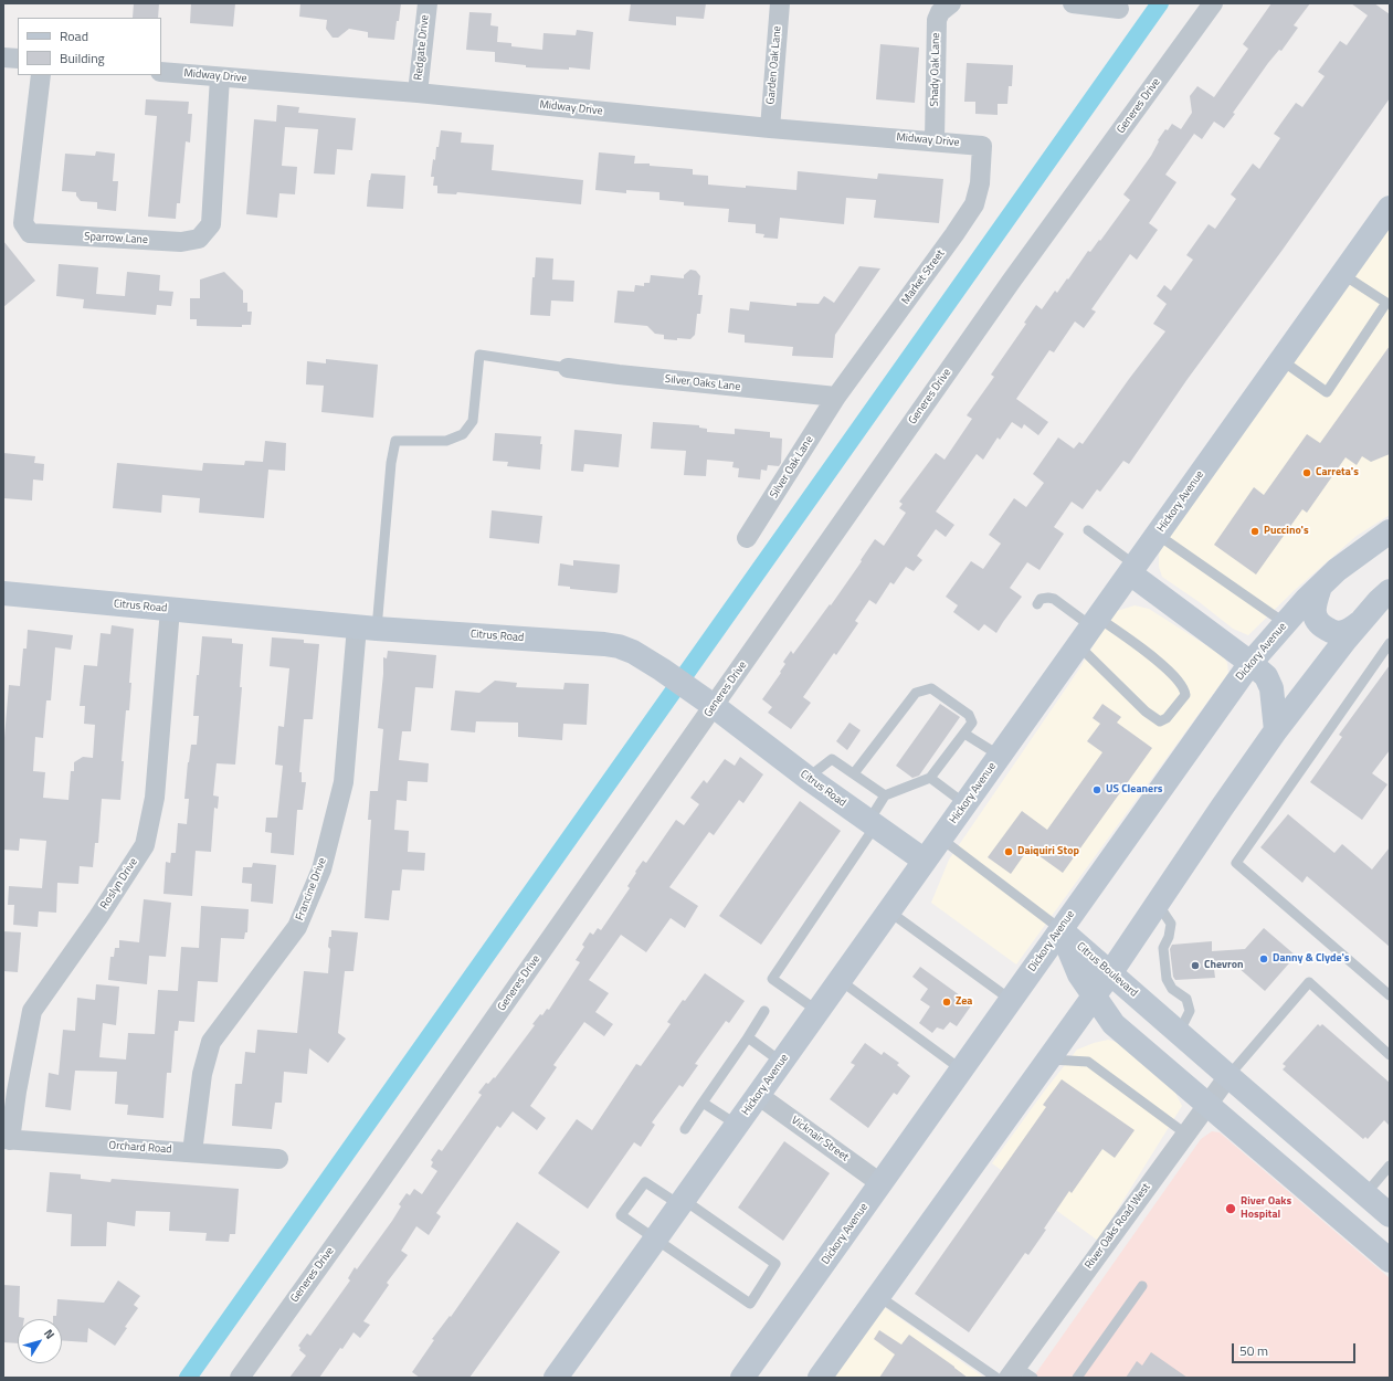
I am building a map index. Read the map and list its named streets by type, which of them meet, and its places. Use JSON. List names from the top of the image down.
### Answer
{
  "streets": {
    "main road": [
      "Hickory Avenue",
      "Citrus Road",
      "Dickory Avenue",
      "Citrus Boulevard"
    ],
    "street": [
      "Redgate Drive",
      "Garden Oak Lane",
      "Shady Oak Lane",
      "Midway Drive",
      "Generes Drive",
      "Sparrow Lane",
      "Market Street",
      "Silver Oaks Lane",
      "Silver Oak Lane",
      "Roslyn Drive",
      "Francine Drive",
      "Vicknair Street",
      "Orchard Road",
      "River Oaks Road West"
    ]
  },
  "crossings": [
    ["Redgate Drive", "Midway Drive"],
    ["Garden Oak Lane", "Midway Drive"],
    ["Shady Oak Lane", "Midway Drive"],
    ["Midway Drive", "Sparrow Lane"],
    ["Midway Drive", "Market Street"],
    ["Generes Drive", "Citrus Road"],
    ["Market Street", "Silver Oaks Lane"],
    ["Market Street", "Silver Oak Lane"],
    ["Silver Oaks Lane", "Silver Oak Lane"],
    ["Hickory Avenue", "Citrus Road"],
    ["Hickory Avenue", "Vicknair Street"],
    ["Citrus Road", "Roslyn Drive"],
    ["Citrus Road", "Francine Drive"],
    ["Dickory Avenue", "Citrus Boulevard"],
    ["Dickory Avenue", "Vicknair Street"],
    ["Roslyn Drive", "Orchard Road"],
    ["Francine Drive", "Orchard Road"],
    ["Citrus Boulevard", "River Oaks Road West"]
  ],
  "places": [
    "Carreta's",
    "Puccino's",
    "US Cleaners",
    "Daiquiri Stop",
    "Danny & Clyde's",
    "Chevron",
    "Zea",
    "River Oaks Hospital"
  ],
  "legend": ["Road", "Building"],
  "scale_bar": "50 m",
  "north": "top right"
}
